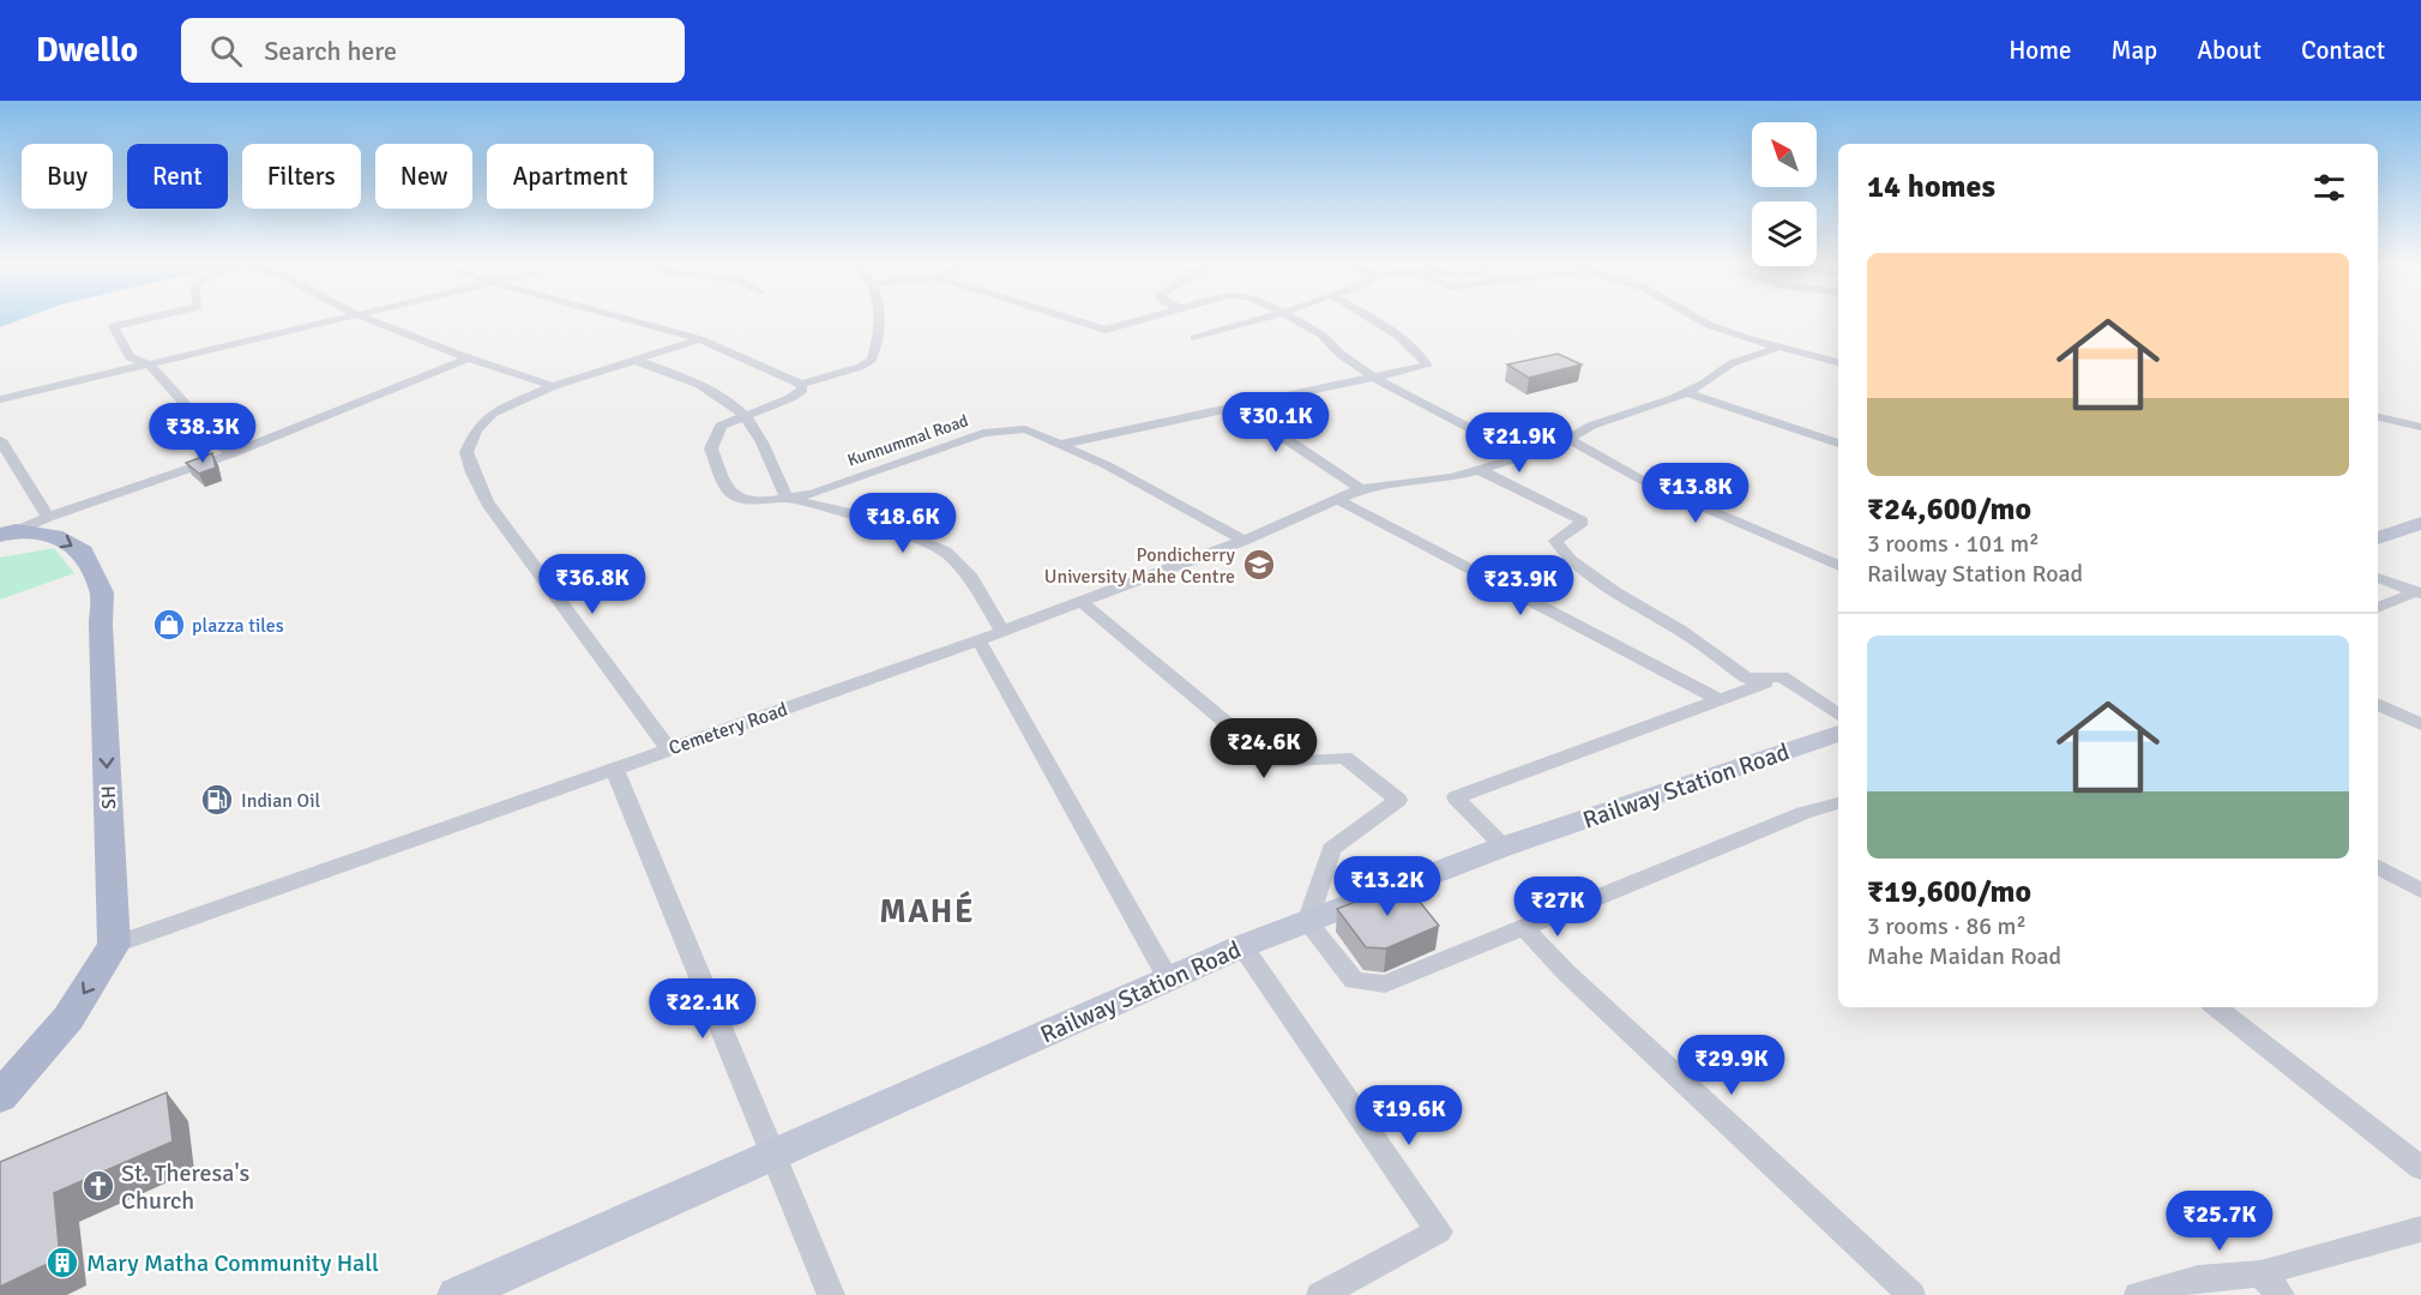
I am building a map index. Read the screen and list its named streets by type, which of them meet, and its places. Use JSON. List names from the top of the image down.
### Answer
{
  "streets": {
    "main road": ["SH"],
    "street": ["Kunnummal Road", "Cemetery Road", "Railway Station Road"]
  },
  "crossings": [
    ["Kunnummal Road", "Cemetery Road"],
    ["Cemetery Road", "SH"]
  ],
  "one_way": ["SH"],
  "districts": ["MAHÉ"],
  "places": {
    "school or university": ["Pondicherry University Mahe Centre"],
    "shop": ["plazza tiles"],
    "fuel station": ["Indian Oil"],
    "church": ["St. Theresa's Church"],
    "building": ["Mary Matha Community Hall"]
  },
  "north": "top left",
  "page": {
    "header": "Dwello",
    "search": "Search here",
    "nav": [
      "Home",
      "Map",
      "About",
      "Contact"
    ],
    "chip": [
      "Buy",
      "Rent",
      "Filters",
      "New",
      "Apartment"
    ],
    "heading": "14 homes",
    "list": [
      {
        "name": "₹24,600/mo",
        "note": "3 rooms · 101 m² · Railway Station Road"
      },
      {
        "name": "₹19,600/mo",
        "note": "3 rooms · 86 m² · Mahe Maidan Road"
      }
    ],
    "price": [
      "₹30.1K",
      "₹38.3K",
      "₹21.9K",
      "₹13.8K",
      "₹18.6K",
      "₹36.8K",
      "₹23.9K",
      "₹24.6K",
      "₹13.2K",
      "₹27K",
      "₹22.1K",
      "₹29.9K",
      "₹19.6K",
      "₹25.7K"
    ]
  }
}
